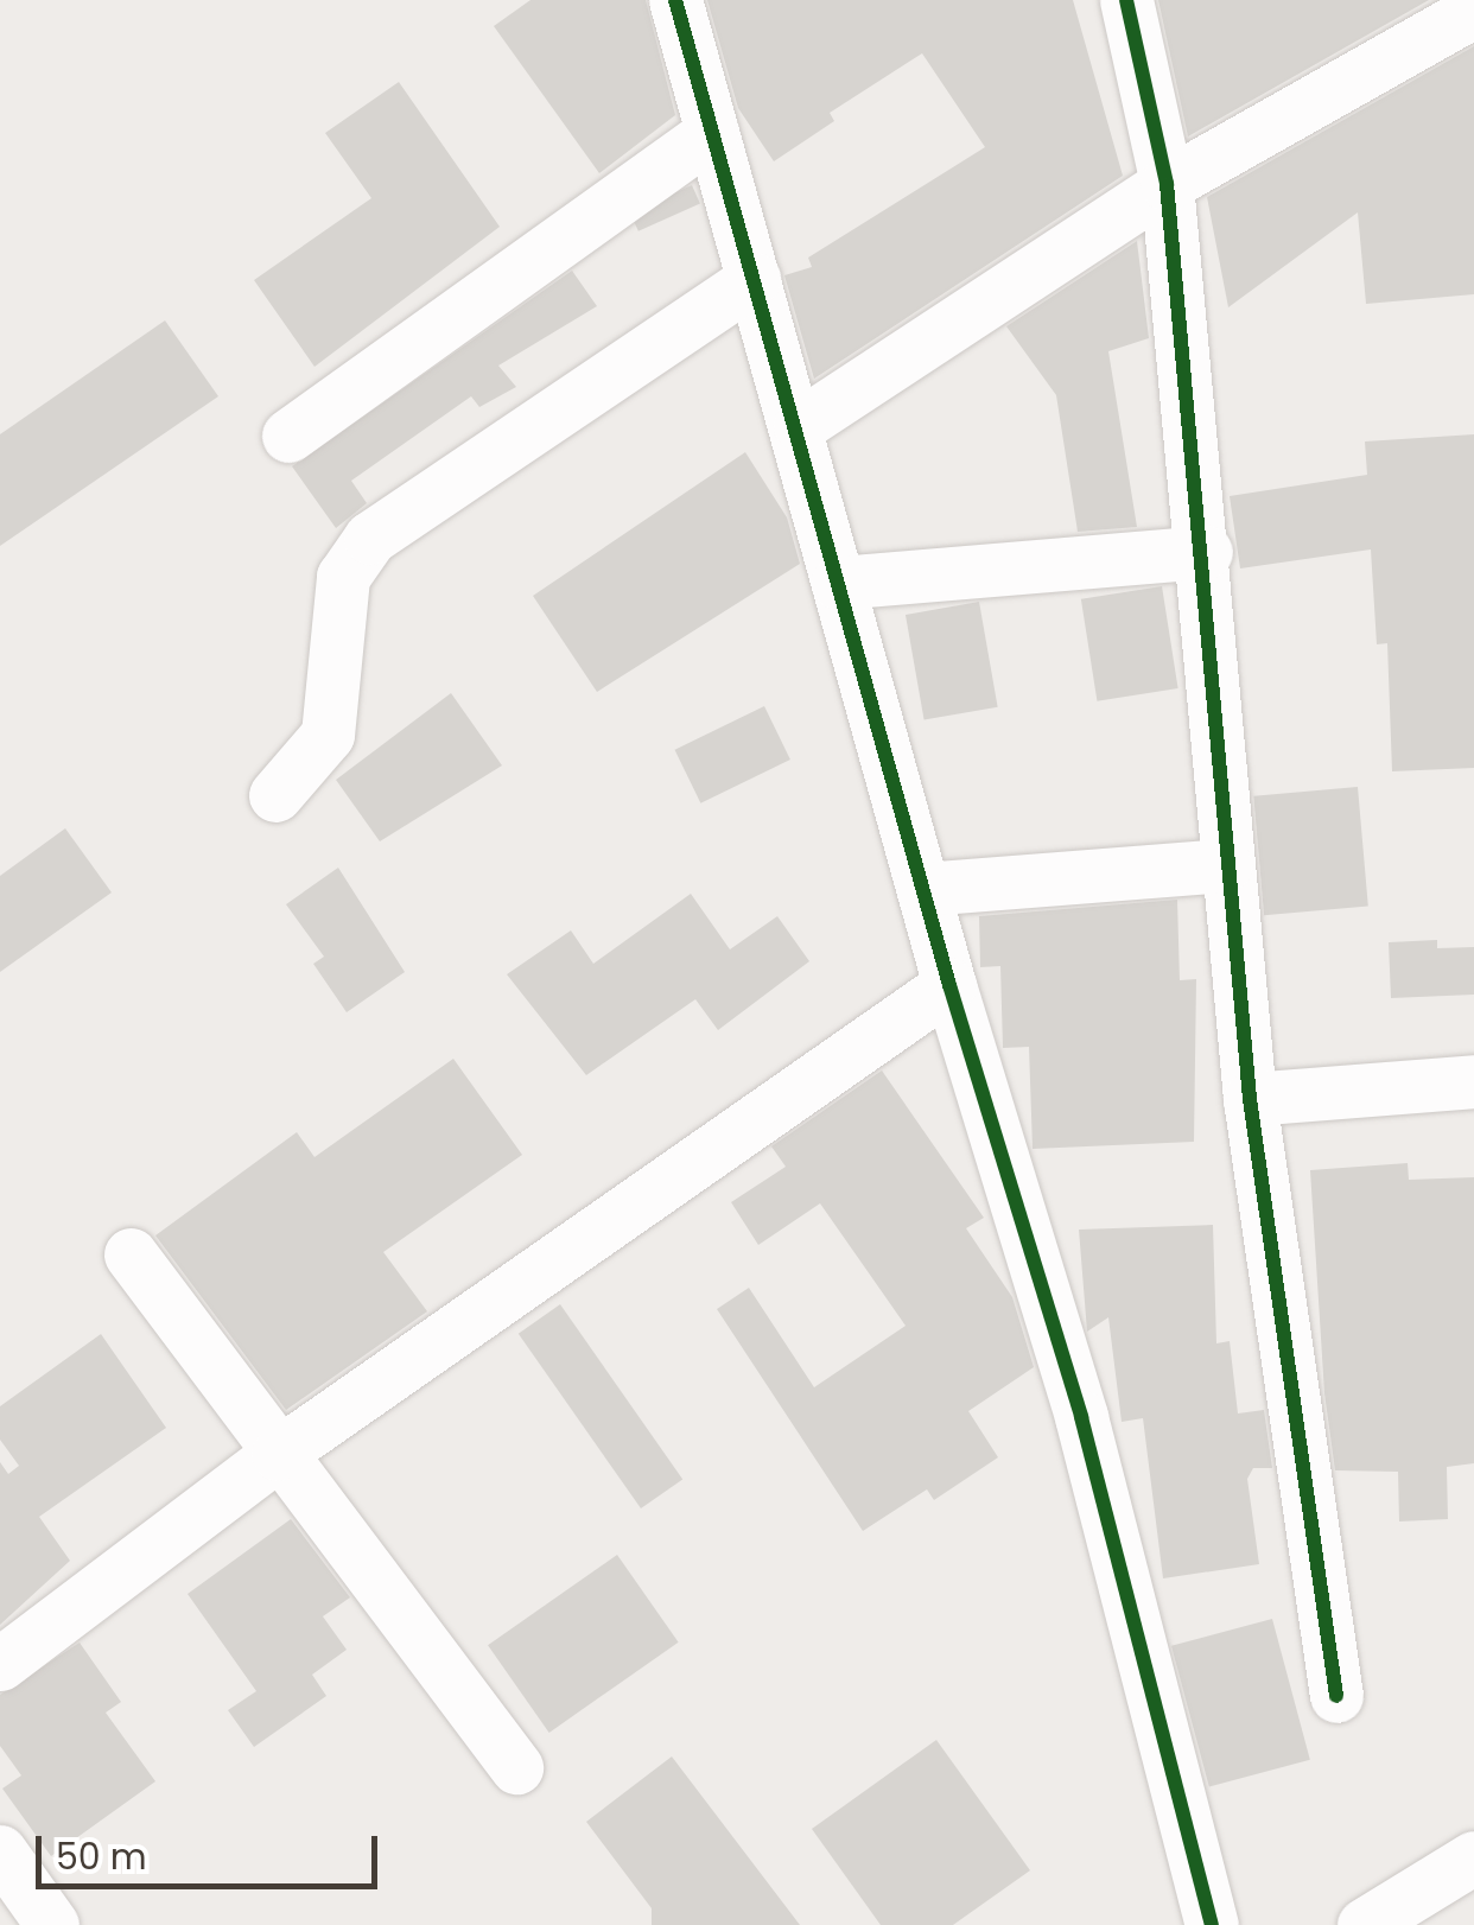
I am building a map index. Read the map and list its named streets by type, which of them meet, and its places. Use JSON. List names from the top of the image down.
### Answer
{
  "scale_bar": "50 m"
}
